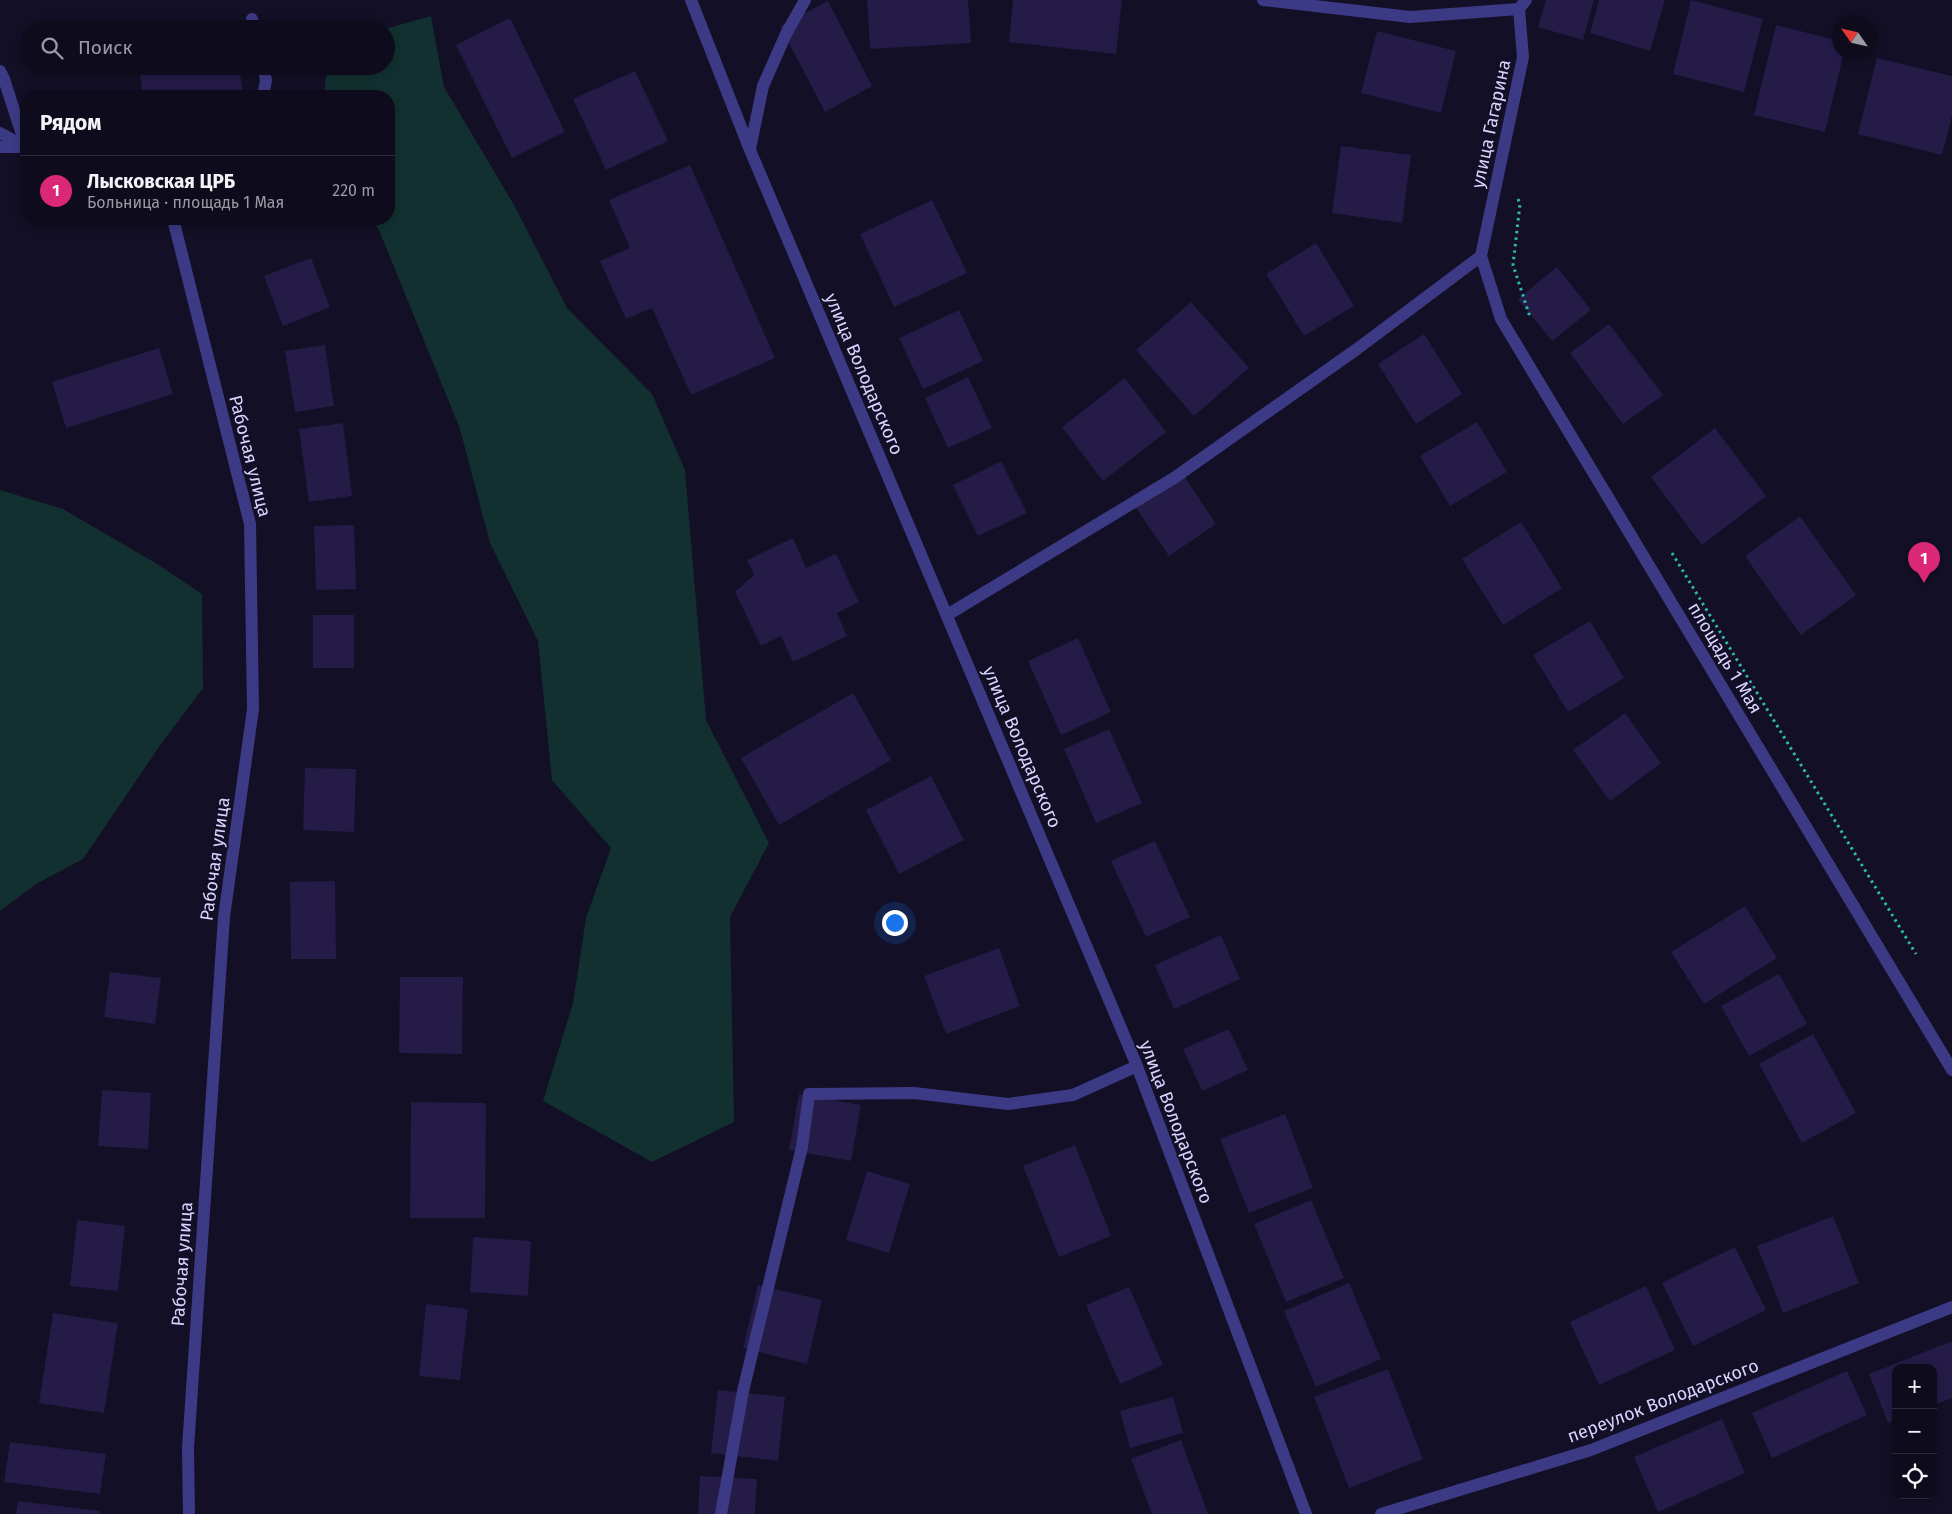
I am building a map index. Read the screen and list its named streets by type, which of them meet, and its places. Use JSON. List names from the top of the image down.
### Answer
{
  "streets": {
    "street": [
      "улица Гагарина",
      "улица Володарского",
      "Рабочая улица",
      "площадь 1 Мая",
      "переулок Володарского"
    ]
  },
  "crossings": [
    ["улица Гагарина", "площадь 1 Мая"]
  ],
  "north": "top left",
  "page": {
    "search": "Поиск",
    "heading": "Рядом",
    "list": [
      {
        "mark": "1",
        "name": "Лысковская ЦРБ",
        "note": "Больница · площадь 1 Мая",
        "value": "220 m"
      }
    ],
    "pins": "1",
    "map_buttons": ["+", "−"]
  }
}
